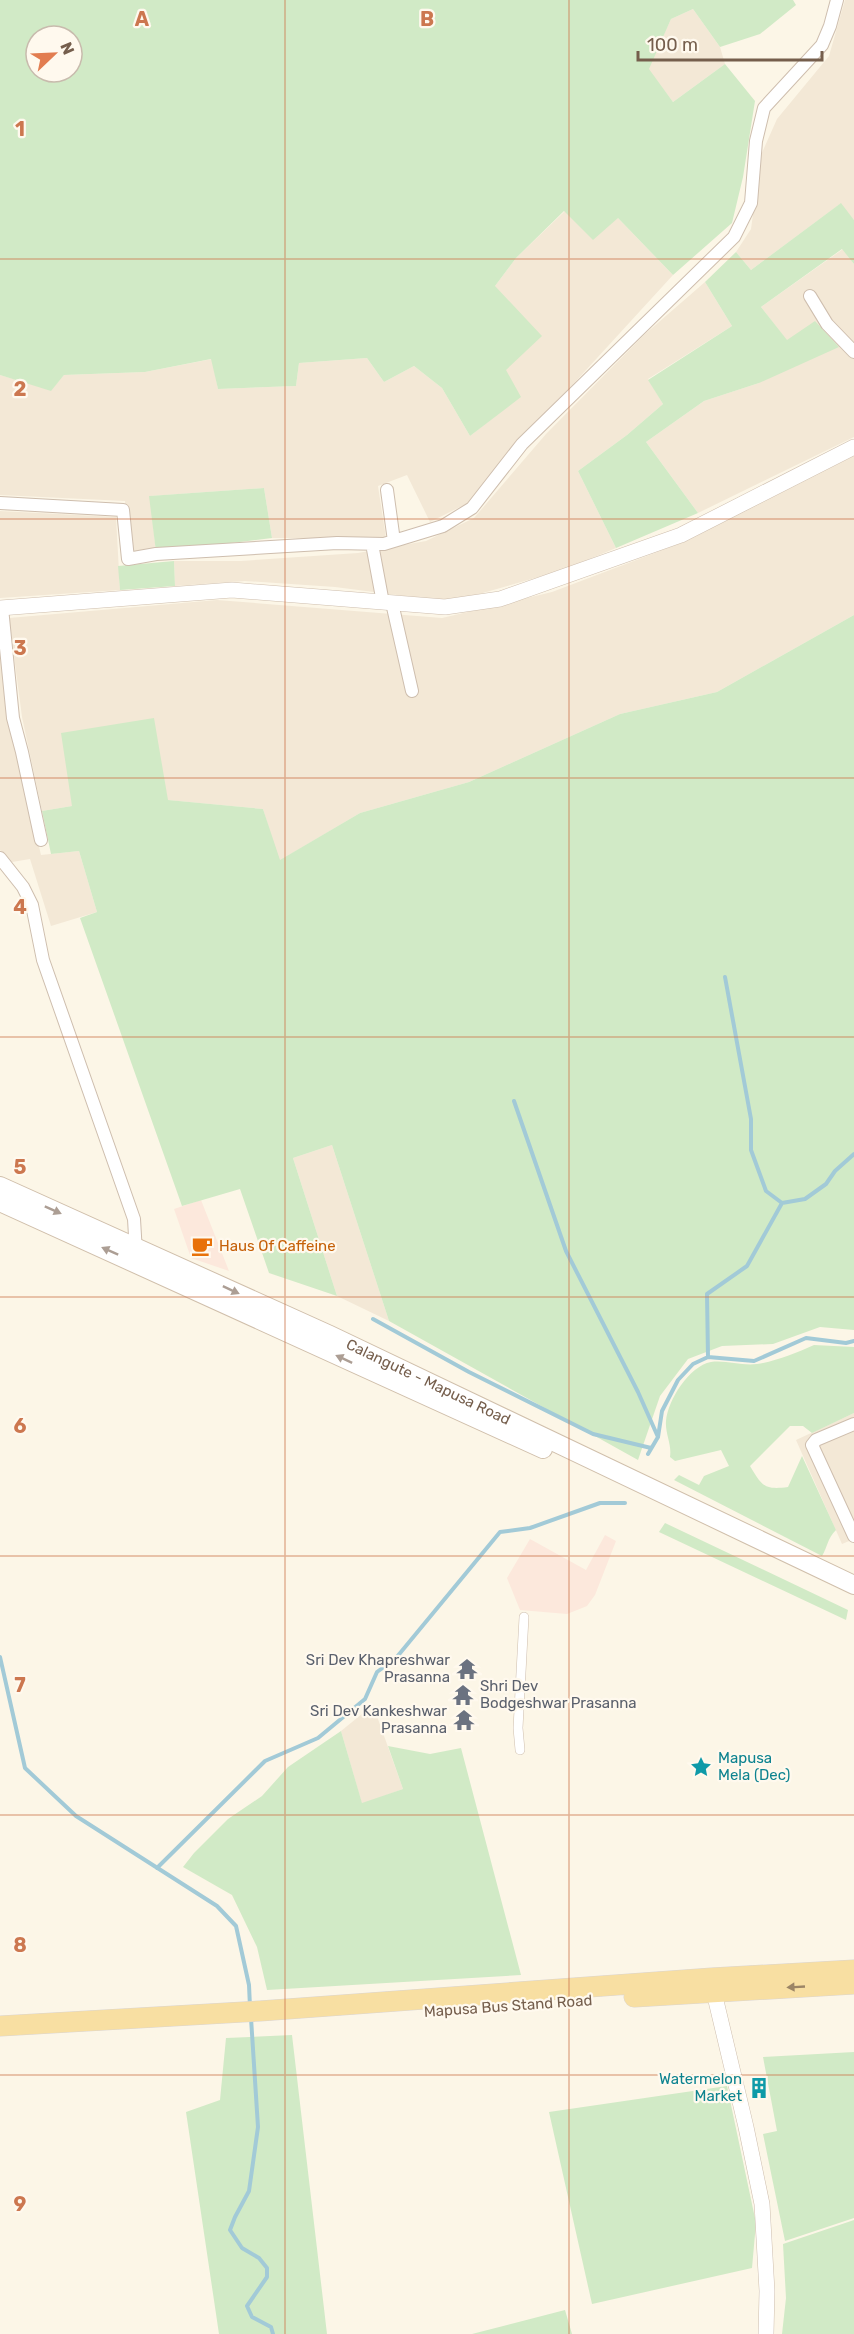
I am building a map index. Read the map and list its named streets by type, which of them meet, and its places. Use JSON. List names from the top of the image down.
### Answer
{
  "streets": {
    "main road": ["Calangute - Mapusa Road", "Mapusa Bus Stand Road"]
  },
  "places": {
    "cafe": ["Haus Of Caffeine"],
    "temple": ["Sri Dev Khapreshwar Prasanna", "Shri Dev Bodgeshwar Prasanna", "Sri Dev Kankeshwar Prasanna"],
    "place": ["Mapusa Mela (Dec)"],
    "building": ["Watermelon Market"]
  },
  "scale_bar": "100 m",
  "north": "top right",
  "grid": {
    "columns": ["A", "B"],
    "rows": [
      "1",
      "2",
      "3",
      "4",
      "5",
      "6",
      "7",
      "8",
      "9"
    ]
  }
}
